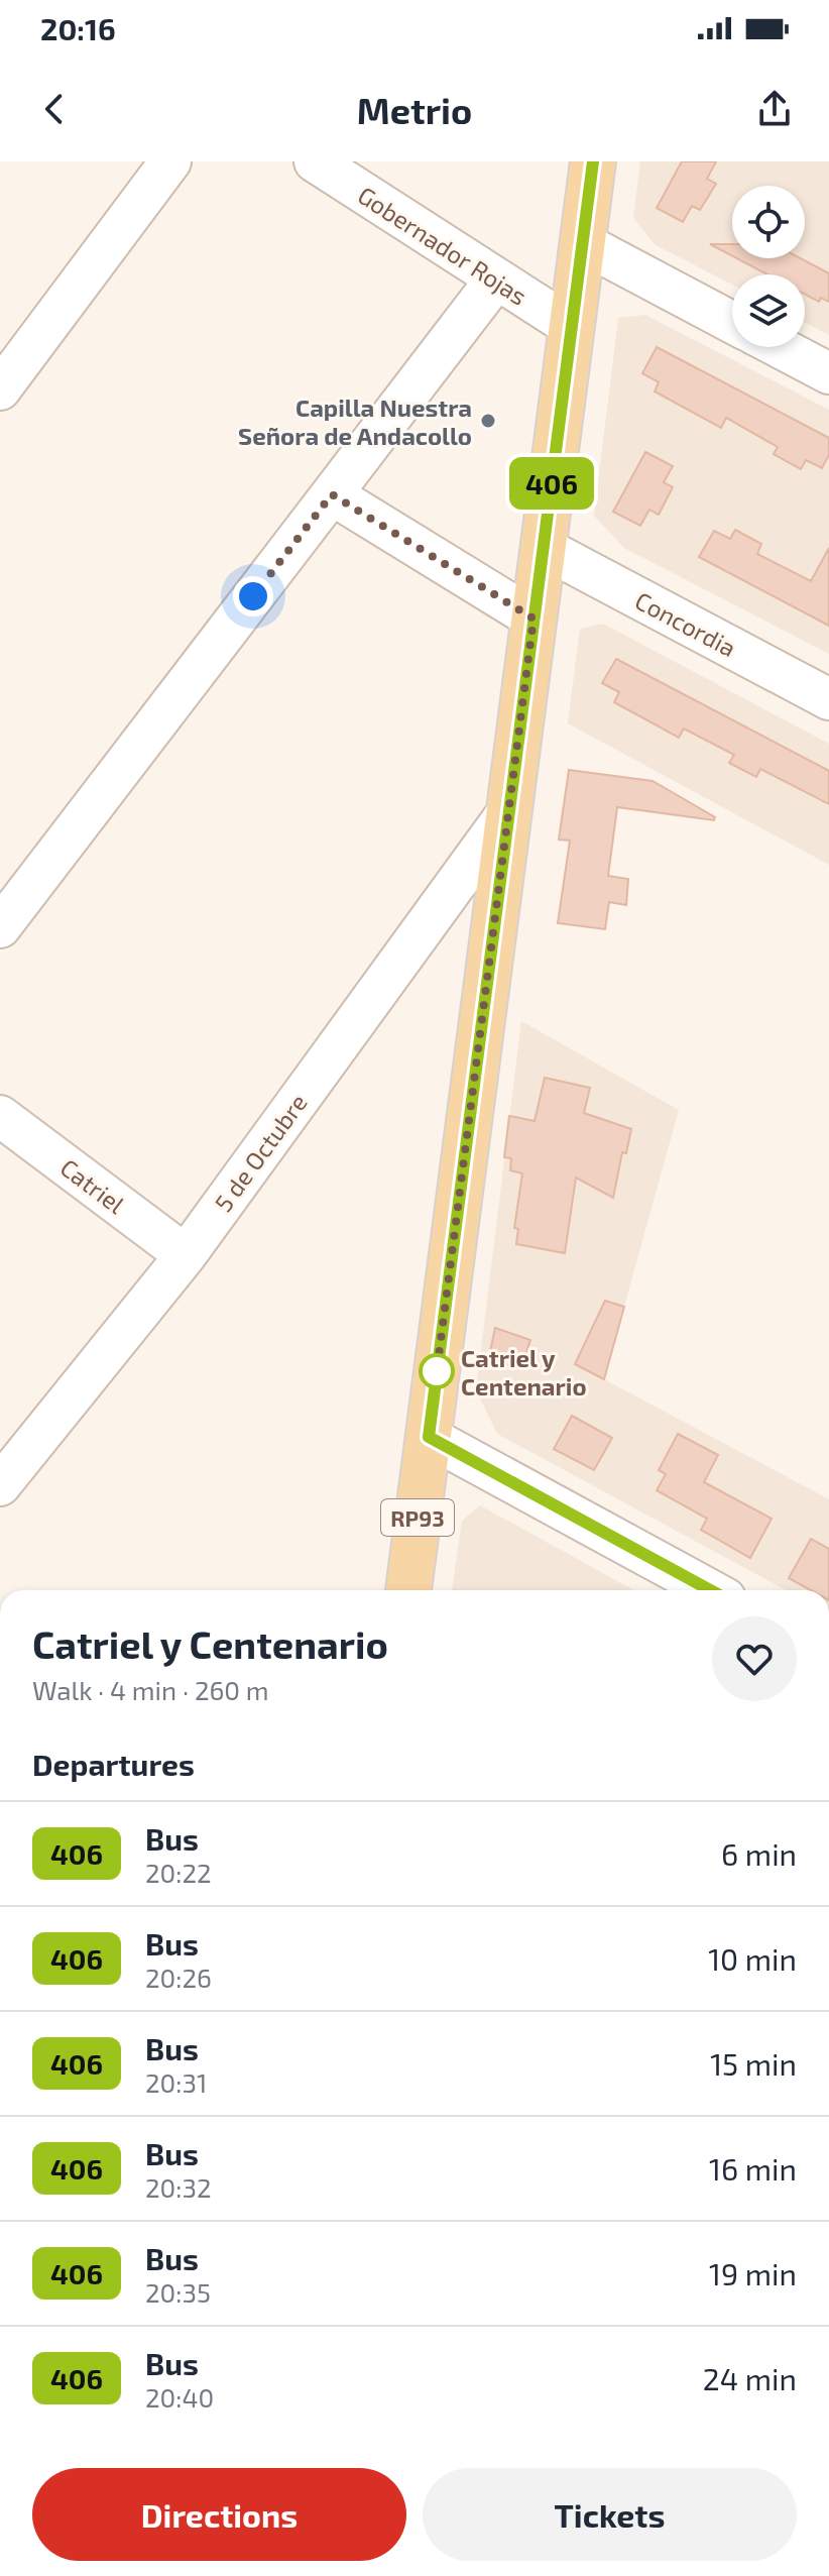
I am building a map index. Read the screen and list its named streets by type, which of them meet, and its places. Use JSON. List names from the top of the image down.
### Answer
{
  "streets": {
    "main road": ["RP93"],
    "street": [
      "Gobernador Rojas",
      "Concordia",
      "5 de Octubre",
      "Catriel"
    ]
  },
  "crossings": [
    ["Gobernador Rojas", "RP93"],
    ["Concordia", "RP93"],
    ["5 de Octubre", "Catriel"],
    ["5 de Octubre", "RP93"]
  ],
  "places": ["Capilla Nuestra Señora de Andacollo", "Catriel y Centenario"],
  "lines": ["bus line 406"],
  "page": {
    "status": "20:16",
    "header": "Metrio",
    "on_map": "406",
    "heading": [
      ["Catriel y Centenario", "Walk · 4 min · 260 m"],
      "Departures"
    ],
    "list": [
      {
        "mark": "406",
        "name": "Bus",
        "note": "20:22",
        "value": "6 min"
      },
      {
        "mark": "406",
        "name": "Bus",
        "note": "20:26",
        "value": "10 min"
      },
      {
        "mark": "406",
        "name": "Bus",
        "note": "20:31",
        "value": "15 min"
      },
      {
        "mark": "406",
        "name": "Bus",
        "note": "20:32",
        "value": "16 min"
      },
      {
        "mark": "406",
        "name": "Bus",
        "note": "20:35",
        "value": "19 min"
      },
      {
        "mark": "406",
        "name": "Bus",
        "note": "20:40",
        "value": "24 min"
      }
    ],
    "buttons": ["Directions", "Tickets"]
  }
}
